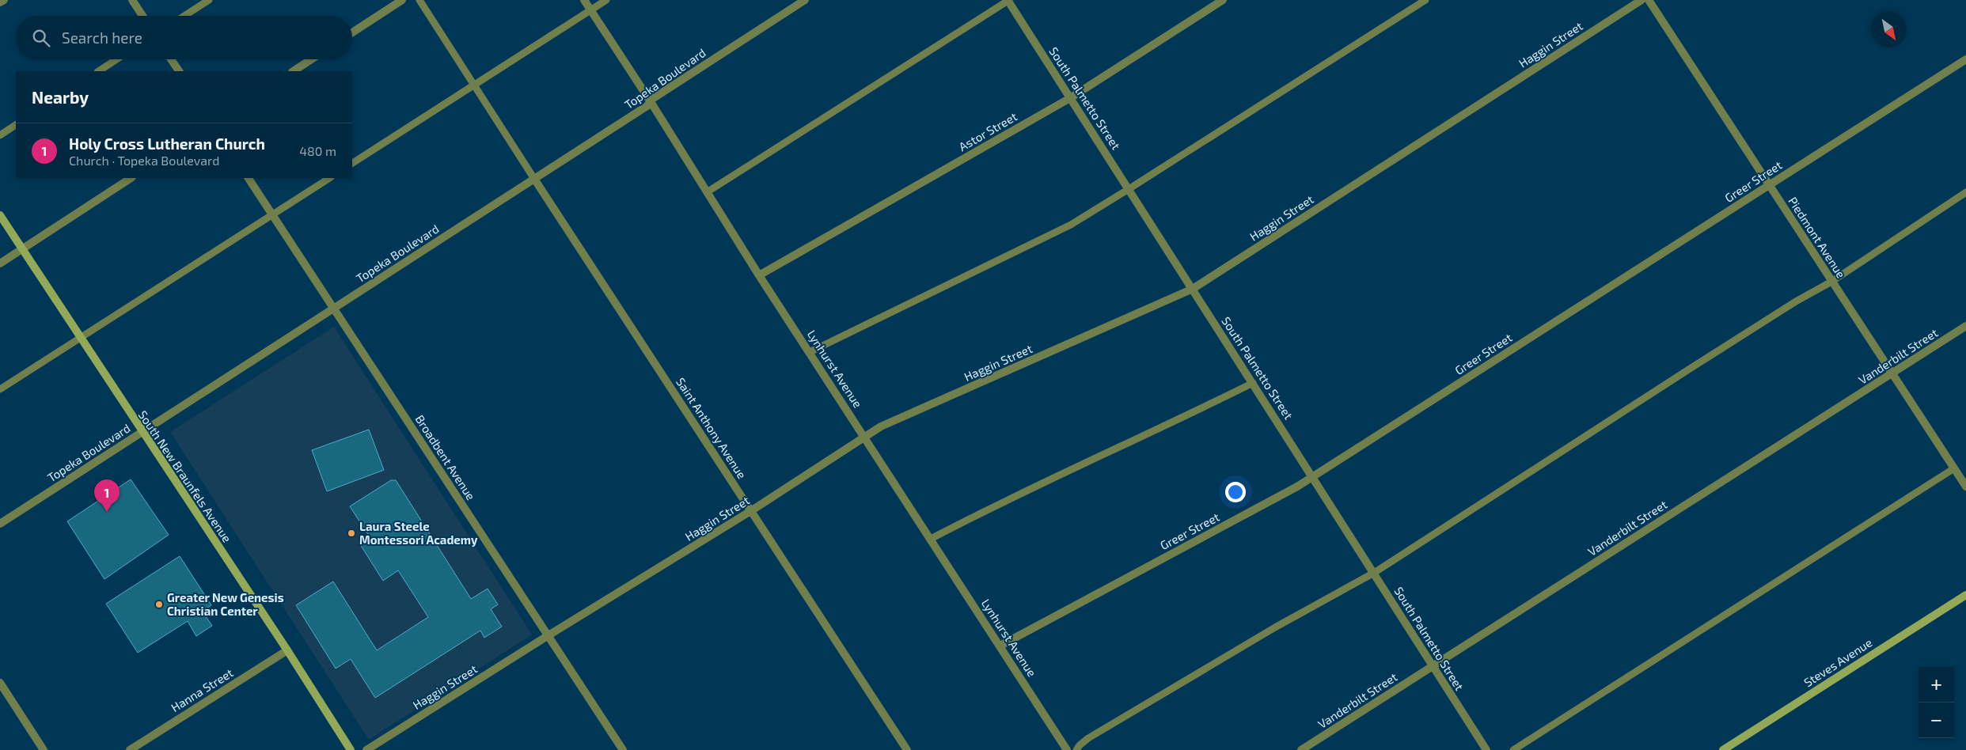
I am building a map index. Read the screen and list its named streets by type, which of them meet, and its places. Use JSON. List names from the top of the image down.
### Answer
{
  "streets": {
    "main road": ["South New Braunfels Avenue", "Steves Avenue"],
    "street": [
      "Haggin Street",
      "Topeka Boulevard",
      "South Palmetto Street",
      "Astor Street",
      "Greer Street",
      "Piedmont Avenue",
      "Vanderbilt Street",
      "Lynhurst Avenue",
      "Saint Anthony Avenue",
      "Broadbent Avenue",
      "Hanna Street"
    ]
  },
  "crossings": [
    ["Haggin Street", "South Palmetto Street"],
    ["Haggin Street", "Lynhurst Avenue"],
    ["Haggin Street", "Saint Anthony Avenue"],
    ["Haggin Street", "Broadbent Avenue"],
    ["Topeka Boulevard", "Lynhurst Avenue"],
    ["Topeka Boulevard", "Saint Anthony Avenue"],
    ["Topeka Boulevard", "Broadbent Avenue"],
    ["Topeka Boulevard", "South New Braunfels Avenue"],
    ["South Palmetto Street", "Astor Street"],
    ["South Palmetto Street", "Greer Street"],
    ["South Palmetto Street", "Vanderbilt Street"],
    ["Astor Street", "Lynhurst Avenue"],
    ["Greer Street", "Piedmont Avenue"],
    ["Greer Street", "Lynhurst Avenue"],
    ["Piedmont Avenue", "Vanderbilt Street"],
    ["South New Braunfels Avenue", "Hanna Street"]
  ],
  "places": ["Laura Steele Montessori Academy", "Greater New Genesis Christian Center"],
  "north": "bottom right",
  "page": {
    "search": "Search here",
    "heading": "Nearby",
    "list": [
      {
        "mark": "1",
        "name": "Holy Cross Lutheran Church",
        "note": "Church · Topeka Boulevard",
        "value": "480 m"
      }
    ],
    "pins": "1",
    "map_buttons": ["+", "−"]
  }
}
